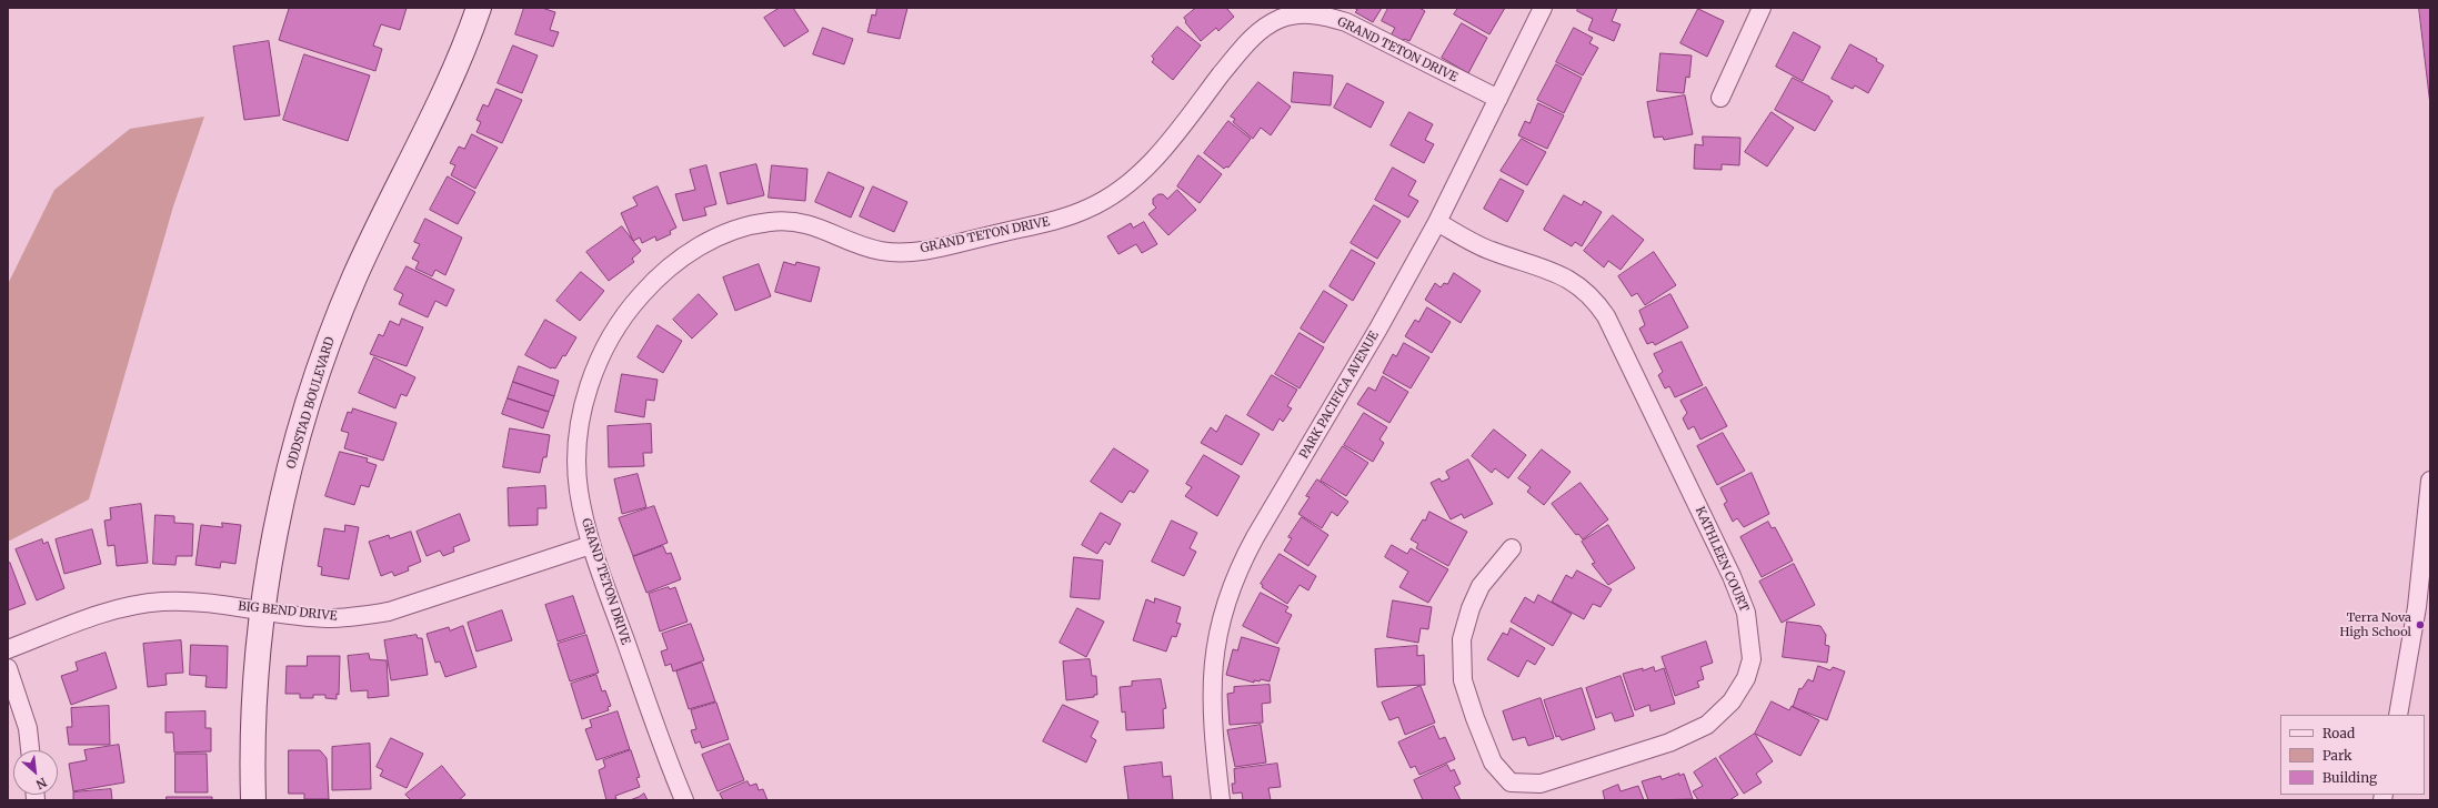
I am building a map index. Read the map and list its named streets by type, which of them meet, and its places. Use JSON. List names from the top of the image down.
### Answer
{
  "streets": {
    "street": [
      "GRAND TETON DRIVE",
      "PARK PACIFICA AVENUE",
      "ODDSTAD BOULEVARD",
      "KATHLEEN COURT",
      "BIG BEND DRIVE"
    ]
  },
  "crossings": [
    ["GRAND TETON DRIVE", "PARK PACIFICA AVENUE"],
    ["GRAND TETON DRIVE", "BIG BEND DRIVE"],
    ["PARK PACIFICA AVENUE", "KATHLEEN COURT"],
    ["ODDSTAD BOULEVARD", "BIG BEND DRIVE"]
  ],
  "places": ["Terra Nova High School"],
  "legend": ["Road", "Park", "Building"],
  "north": "bottom right"
}
